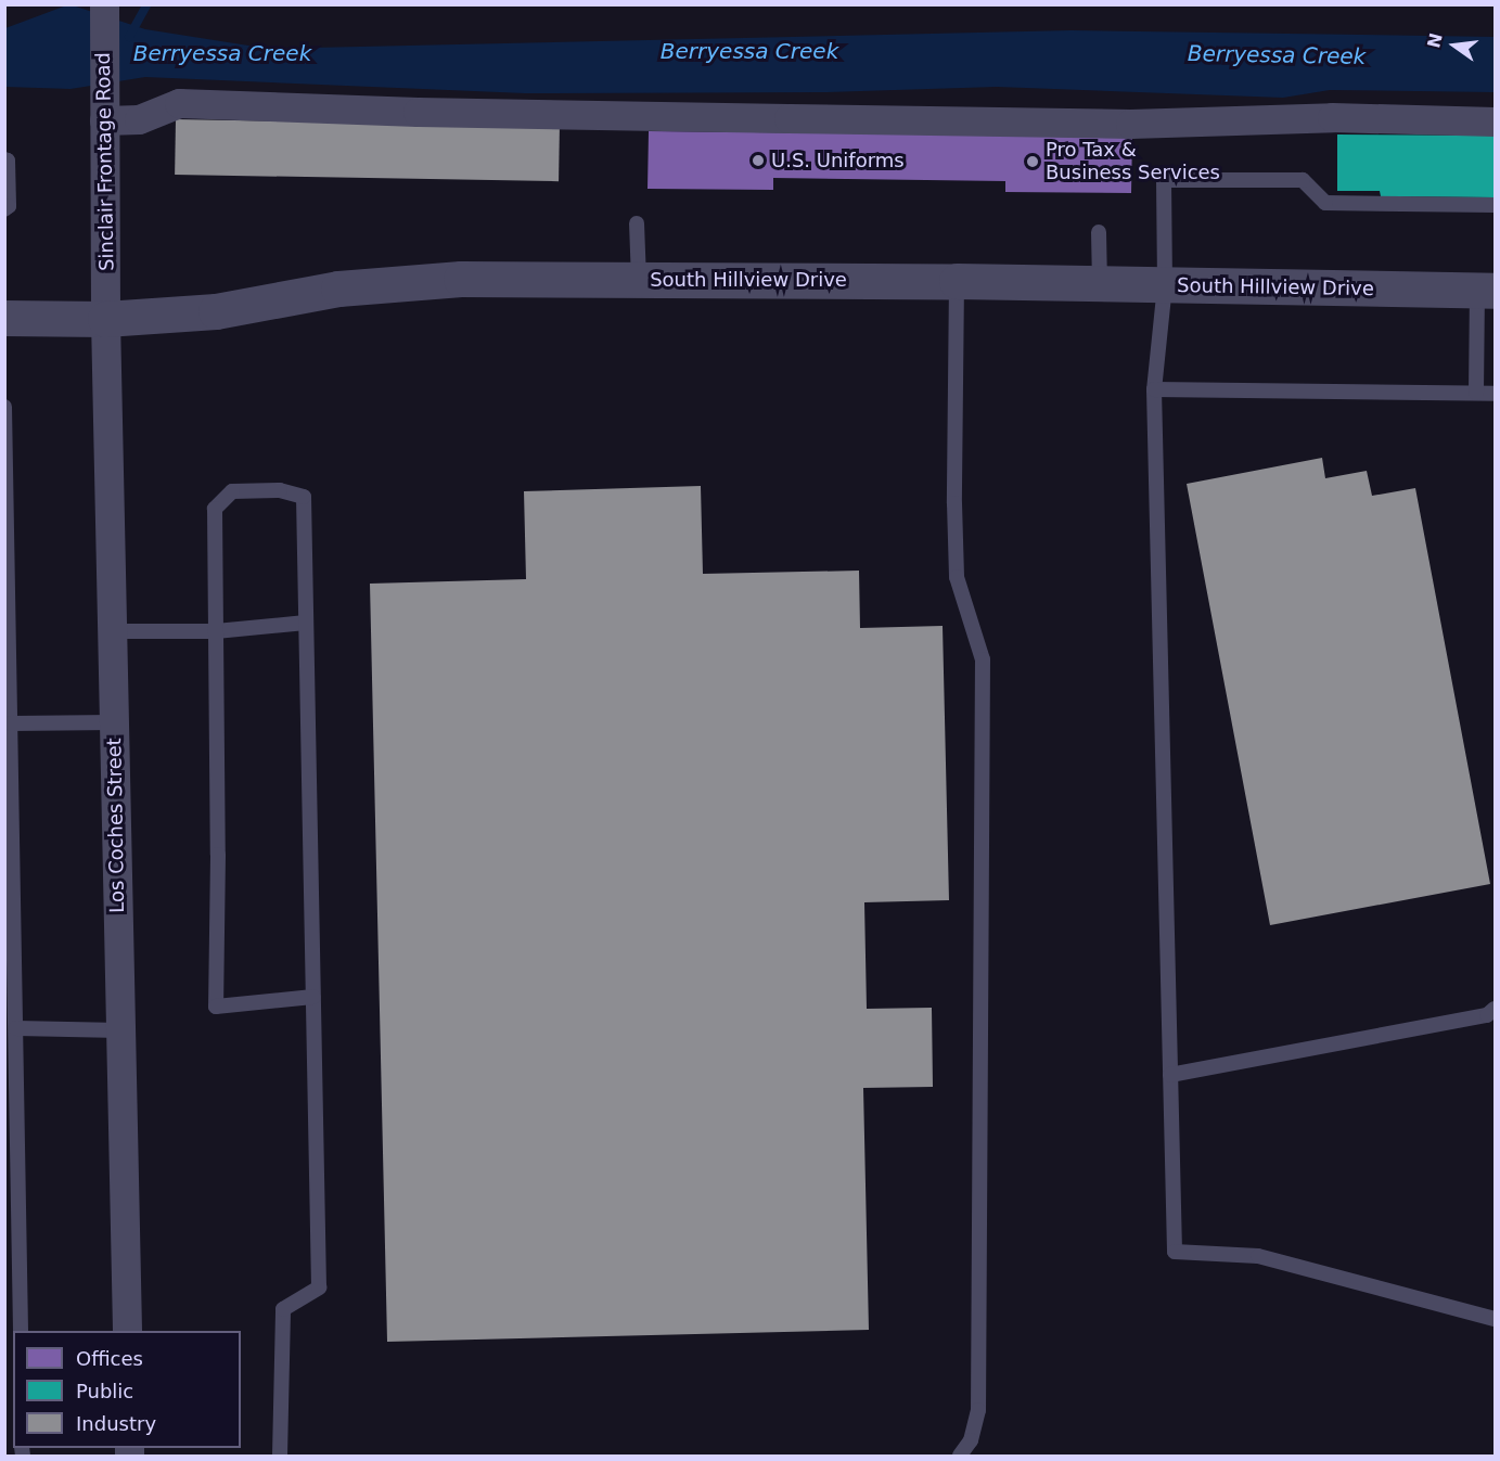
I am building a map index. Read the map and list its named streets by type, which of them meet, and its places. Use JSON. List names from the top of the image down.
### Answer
{
  "streets": {
    "street": ["Sinclair Frontage Road", "South Hillview Drive", "Los Coches Street"]
  },
  "crossings": [
    ["Sinclair Frontage Road", "South Hillview Drive"],
    ["Sinclair Frontage Road", "Los Coches Street"],
    ["South Hillview Drive", "Los Coches Street"]
  ],
  "water": ["Berryessa Creek"],
  "places": ["U.S. Uniforms", "Pro Tax & Business Services"],
  "legend": ["Offices", "Public", "Industry"],
  "north": "left"
}
